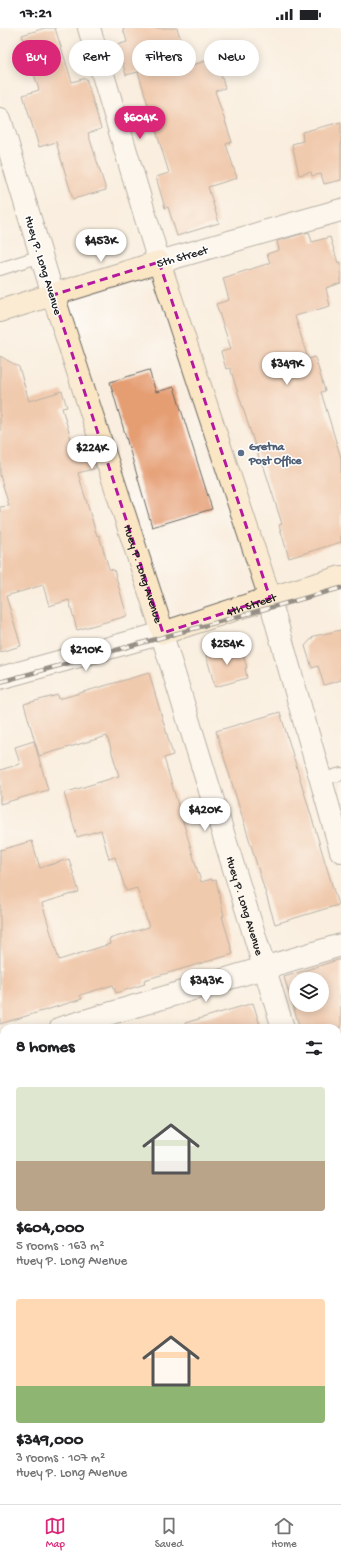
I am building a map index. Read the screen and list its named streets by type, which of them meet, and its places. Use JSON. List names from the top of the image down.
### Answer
{
  "streets": {
    "main road": ["5th Street", "Huey P. Long Avenue", "4th Street"]
  },
  "crossings": [
    ["5th Street", "Huey P. Long Avenue"],
    ["Huey P. Long Avenue", "4th Street"]
  ],
  "places": ["Gretna Post Office"],
  "page": {
    "status": "17:21",
    "chip": [
      "Buy",
      "Rent",
      "Filters",
      "New"
    ],
    "price": [
      "$604K",
      "$453K",
      "$349K",
      "$224K",
      "$254K",
      "$210K",
      "$420K",
      "$343K"
    ],
    "heading": "8 homes",
    "list": [
      {
        "name": "$604,000",
        "note": "5 rooms · 163 m² · Huey P. Long Avenue"
      },
      {
        "name": "$349,000",
        "note": "3 rooms · 107 m² · Huey P. Long Avenue"
      }
    ],
    "tabs": ["Map", "Saved", "Home"]
  }
}
